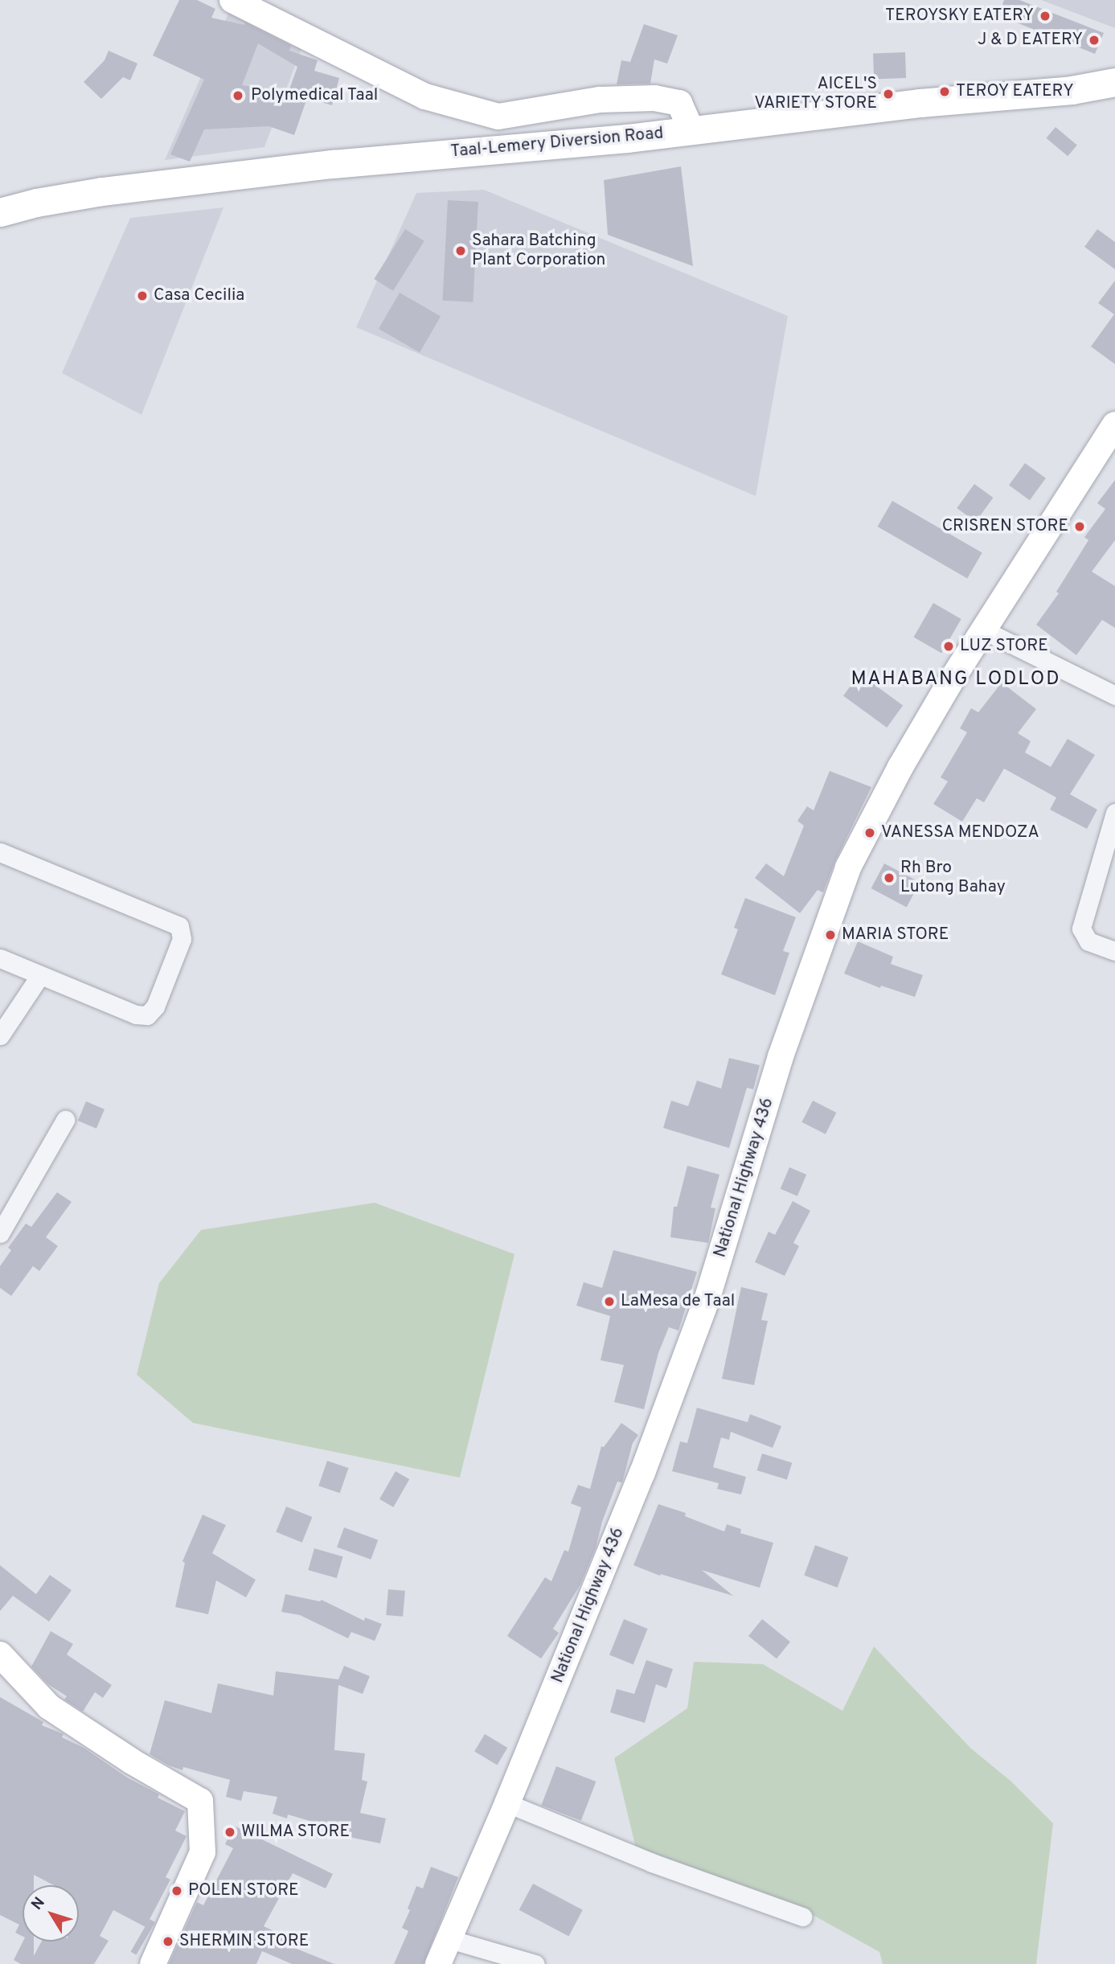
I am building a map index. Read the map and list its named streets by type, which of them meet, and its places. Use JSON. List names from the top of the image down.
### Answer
{
  "streets": {
    "main road": ["Taal-Lemery Diversion Road", "National Highway 436"]
  },
  "districts": ["MAHABANG LODLOD"],
  "places": [
    "TEROYSKY EATERY",
    "J & D EATERY",
    "TEROY EATERY",
    "AICEL'S VARIETY STORE",
    "Polymedical Taal",
    "Sahara Batching Plant Corporation",
    "Casa Cecilia",
    "CRISREN STORE",
    "LUZ STORE",
    "VANESSA MENDOZA",
    "Rh Bro Lutong Bahay",
    "MARIA STORE",
    "LaMesa de Taal",
    "WILMA STORE",
    "POLEN STORE",
    "SHERMIN STORE"
  ],
  "north": "top left"
}
